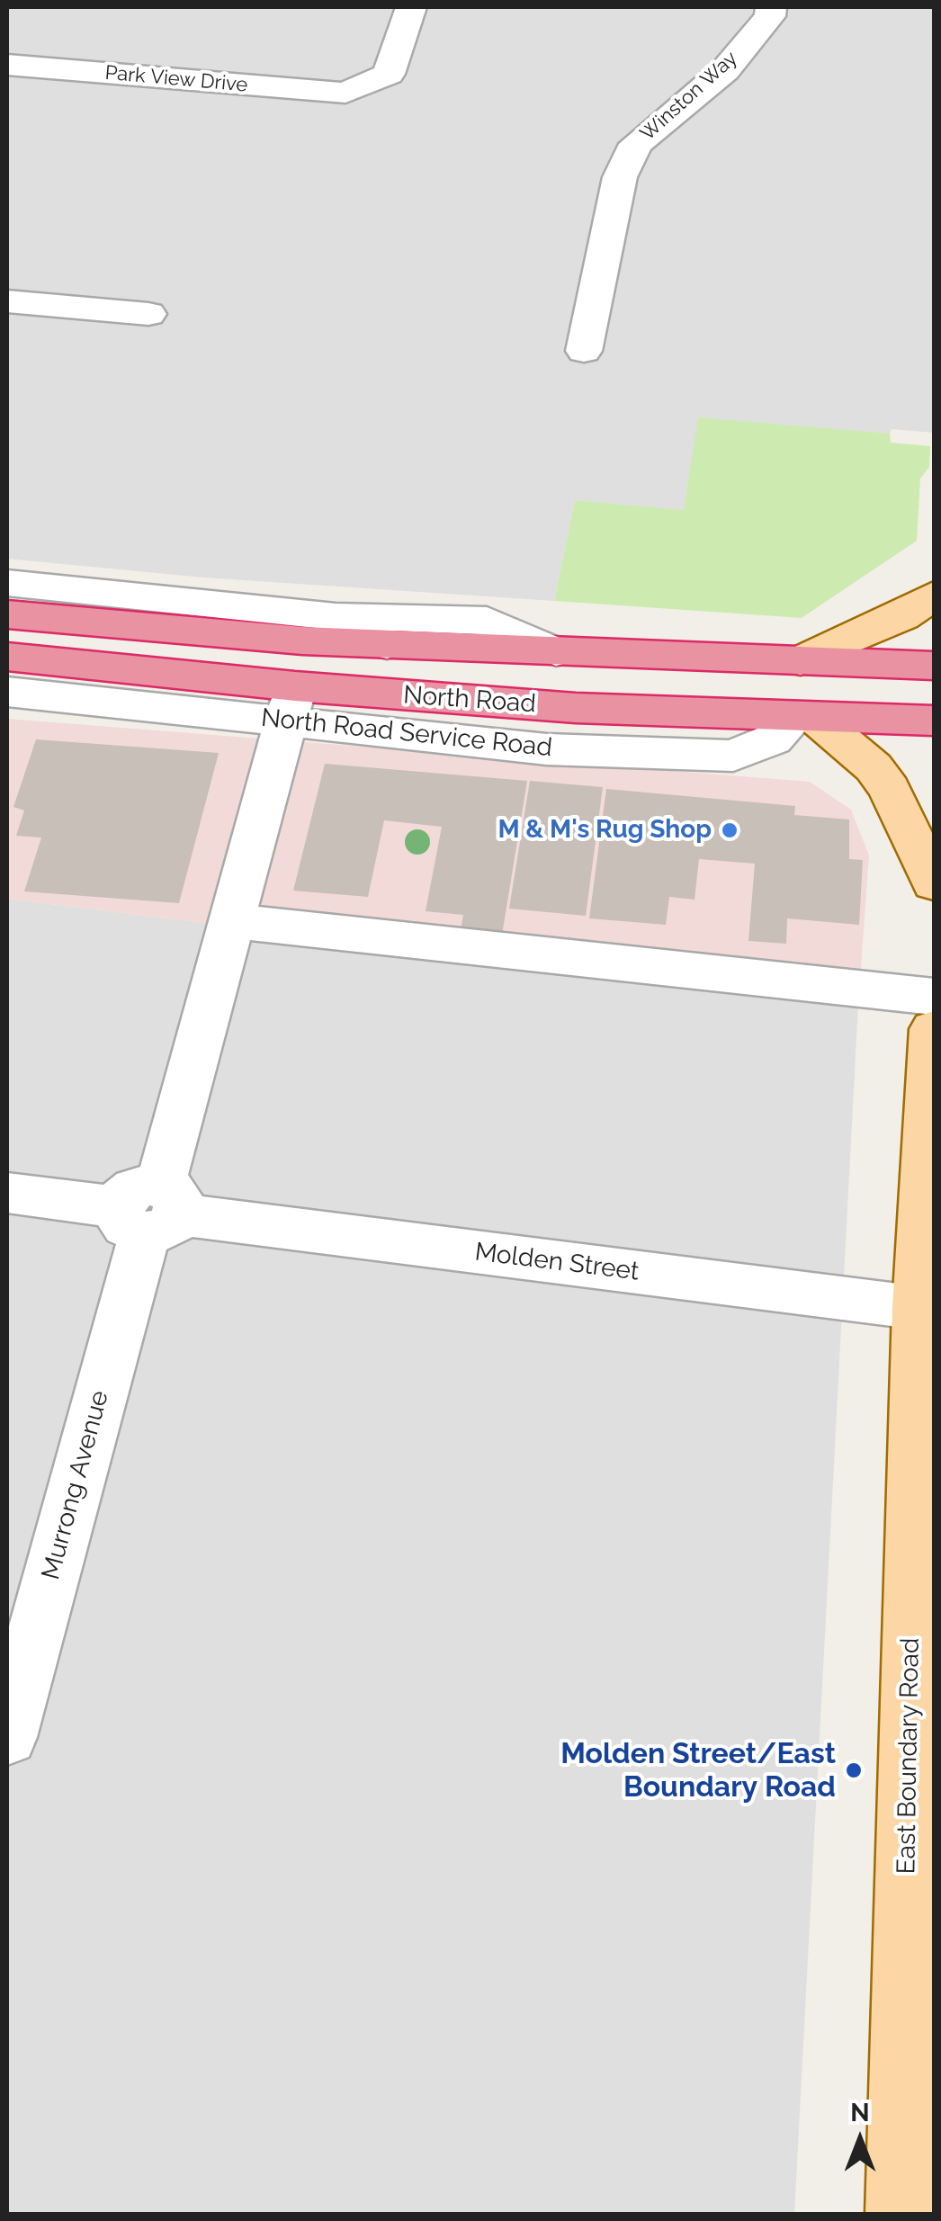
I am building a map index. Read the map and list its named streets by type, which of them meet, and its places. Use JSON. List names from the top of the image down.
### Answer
{
  "streets": {
    "highway": ["North Road"],
    "main road": ["East Boundary Road"],
    "street": [
      "Park View Drive",
      "Winston Way",
      "North Road Service Road",
      "Molden Street",
      "Murrong Avenue"
    ]
  },
  "crossings": [
    ["North Road Service Road", "Murrong Avenue"],
    ["Molden Street", "Murrong Avenue"],
    ["Molden Street", "East Boundary Road"]
  ],
  "places": ["M & M's Rug Shop", "Molden Street/East Boundary Road"],
  "north": "top"
}
